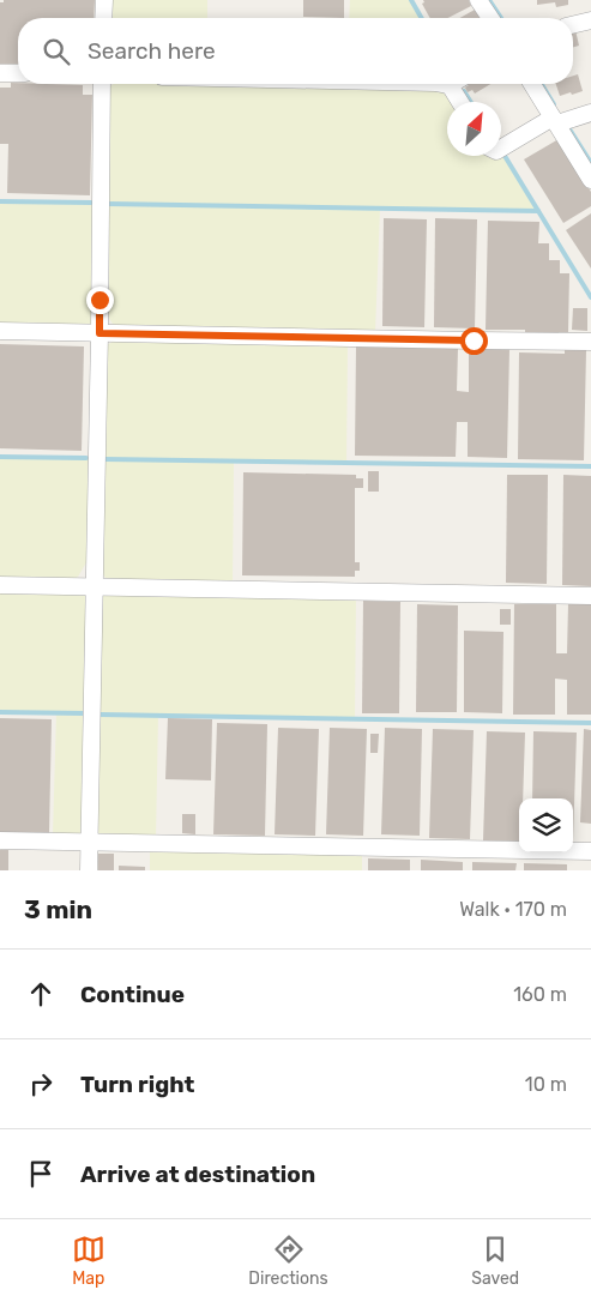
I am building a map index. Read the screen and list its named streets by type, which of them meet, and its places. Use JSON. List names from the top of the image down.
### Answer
{
  "north": "top right",
  "page": {
    "search": "Search here",
    "heading": ["3 min", "Walk · 170 m"],
    "list": [
      ["Continue", "160 m"],
      ["Turn right", "10 m"],
      "Arrive at destination"
    ],
    "nav": ["Map", "Directions", "Saved"]
  }
}
